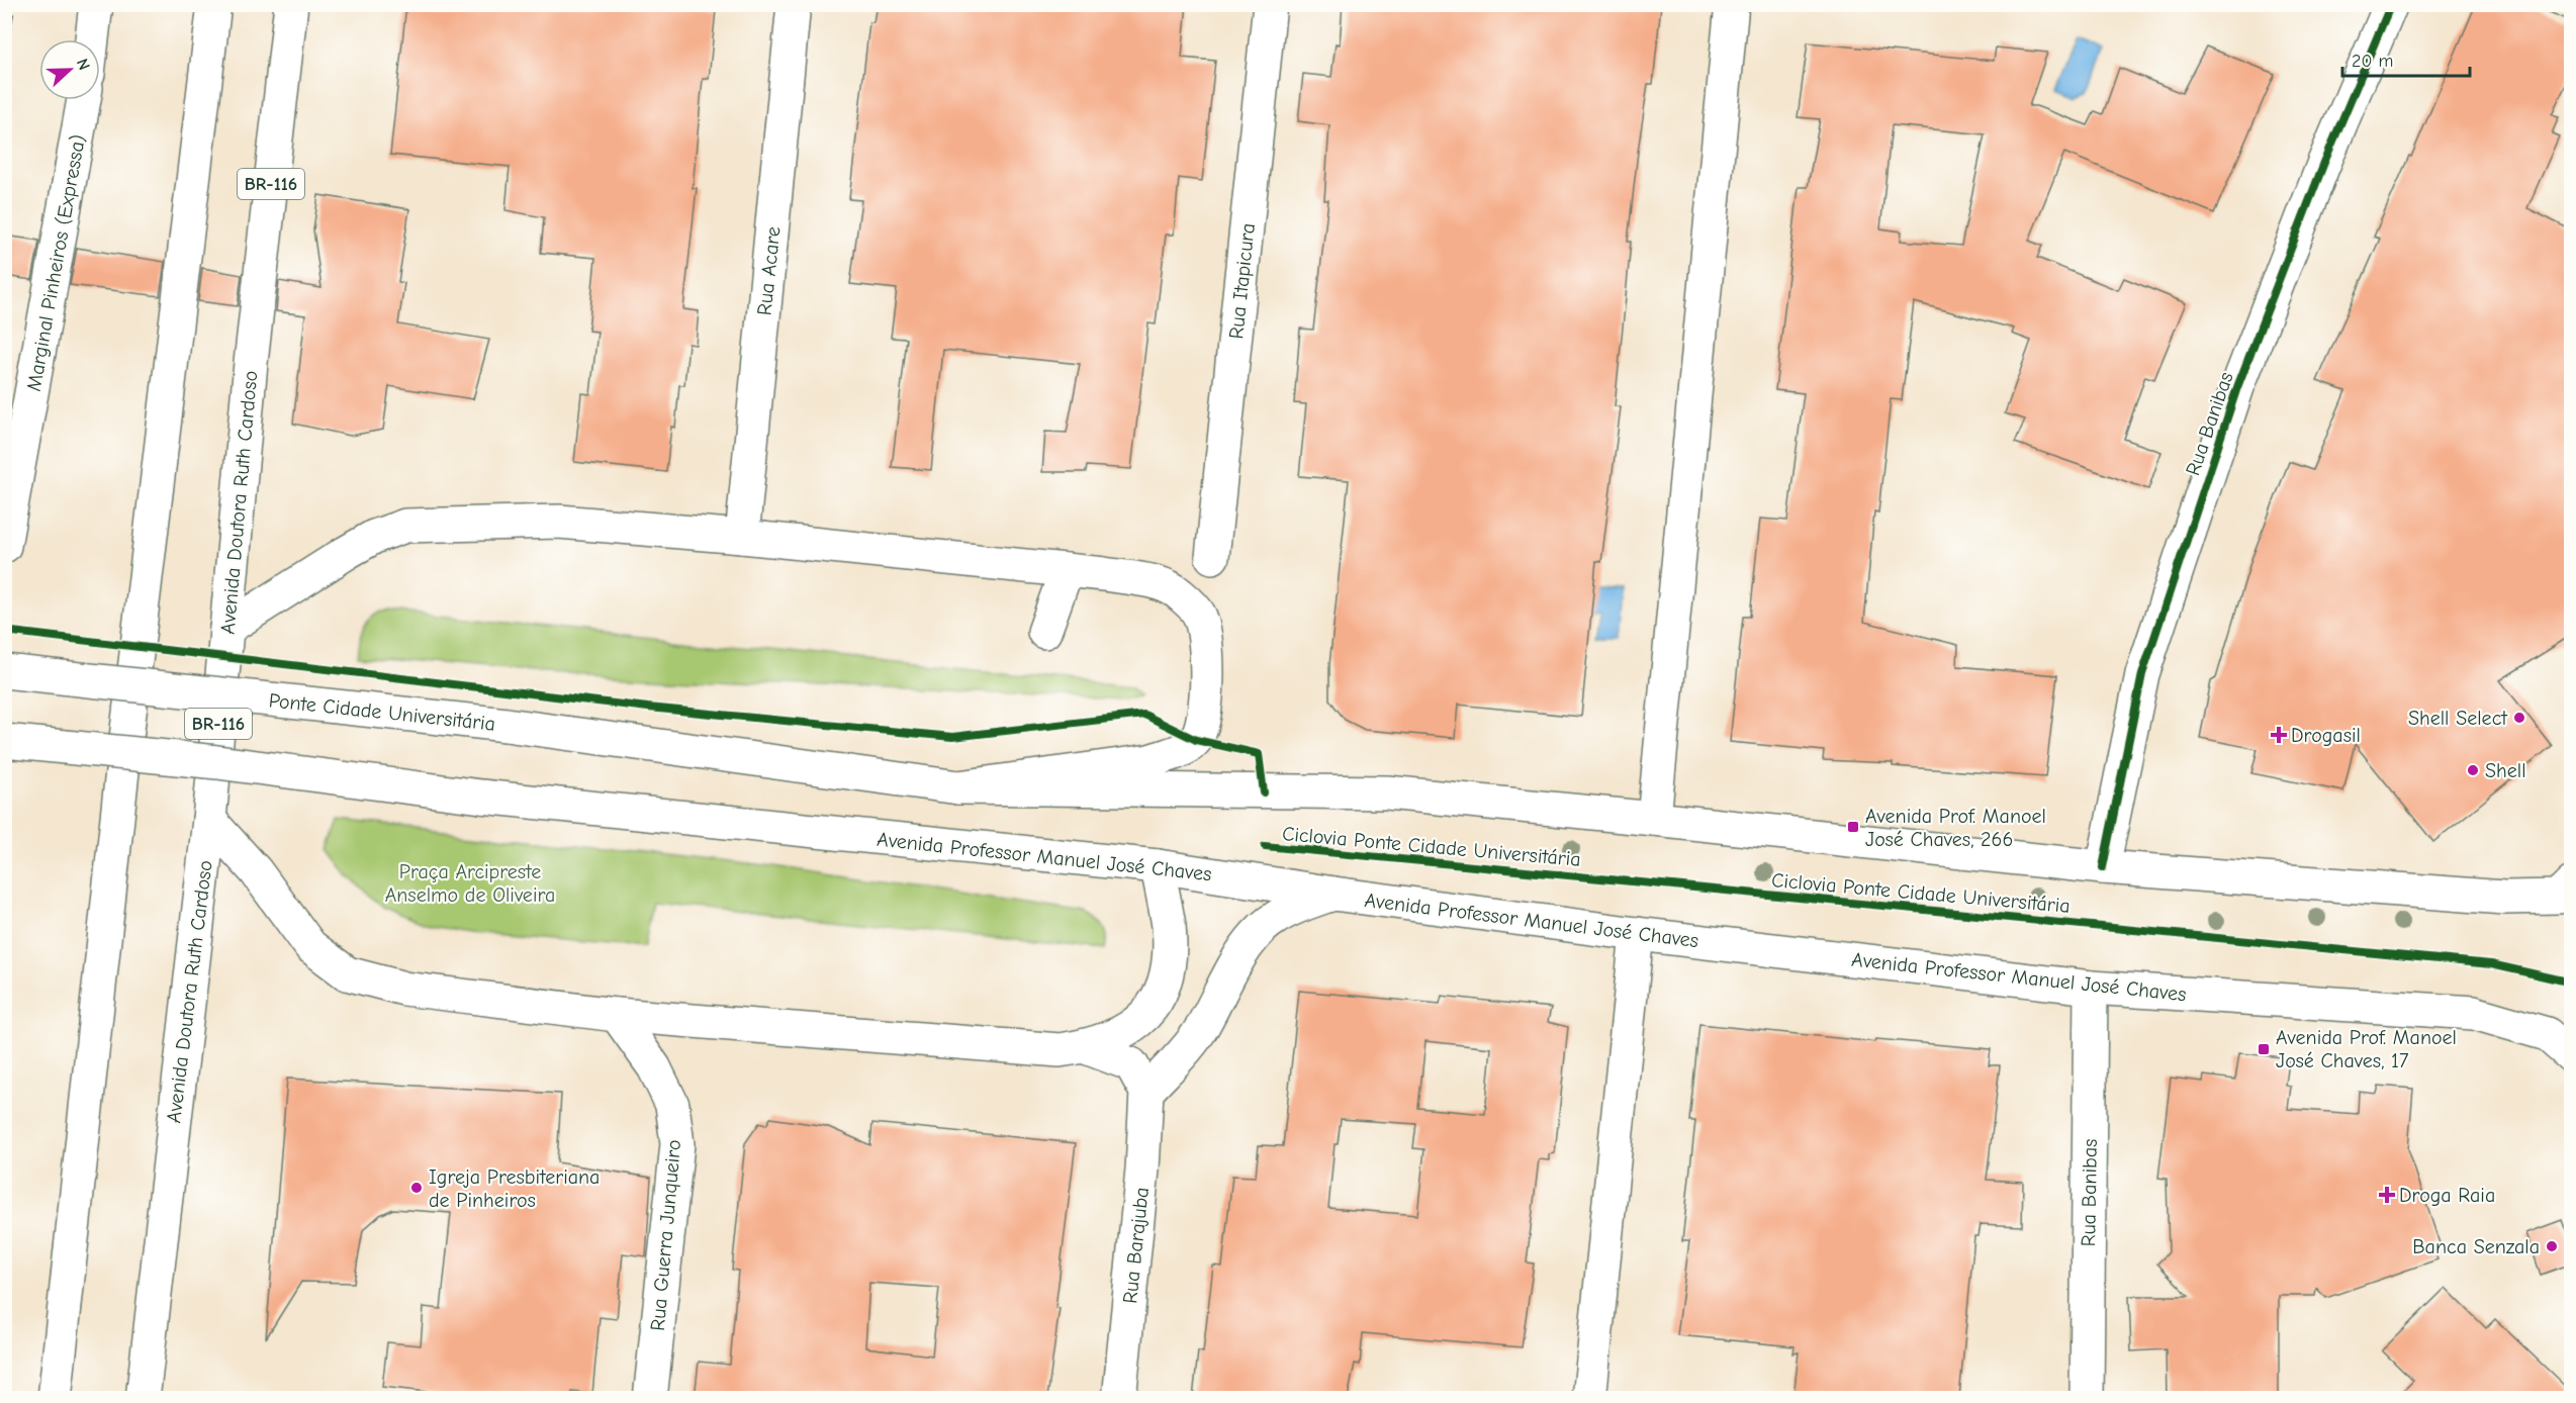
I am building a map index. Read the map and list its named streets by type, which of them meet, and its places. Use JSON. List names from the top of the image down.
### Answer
{
  "streets": {
    "main road": [
      "BR-116",
      "Marginal Pinheiros (Expressa)",
      "Rua Acare",
      "Rua Itapicura",
      "Rua Banibas",
      "Avenida Doutora Ruth Cardoso",
      "Ponte Cidade Universitária",
      "Avenida Professor Manuel José Chaves",
      "Rua Guerra Junqueiro",
      "Rua Barajuba"
    ],
    "cycle path": ["Ciclovia Ponte Cidade Universitária"]
  },
  "crossings": [
    ["Rua Banibas", "Avenida Professor Manuel José Chaves"]
  ],
  "parks": ["Praça Arcipreste Anselmo de Oliveira"],
  "places": {
    "other": [
      "Shell Select",
      "Shell",
      "Igreja Presbiteriana de Pinheiros",
      "Banca Senzala"
    ],
    "health": ["Drogasil", "Droga Raia"],
    "transit": ["Avenida Prof. Manoel José Chaves, 266", "Avenida Prof. Manoel José Chaves, 17"]
  },
  "scale_bar": "20 m",
  "north": "right"
}
